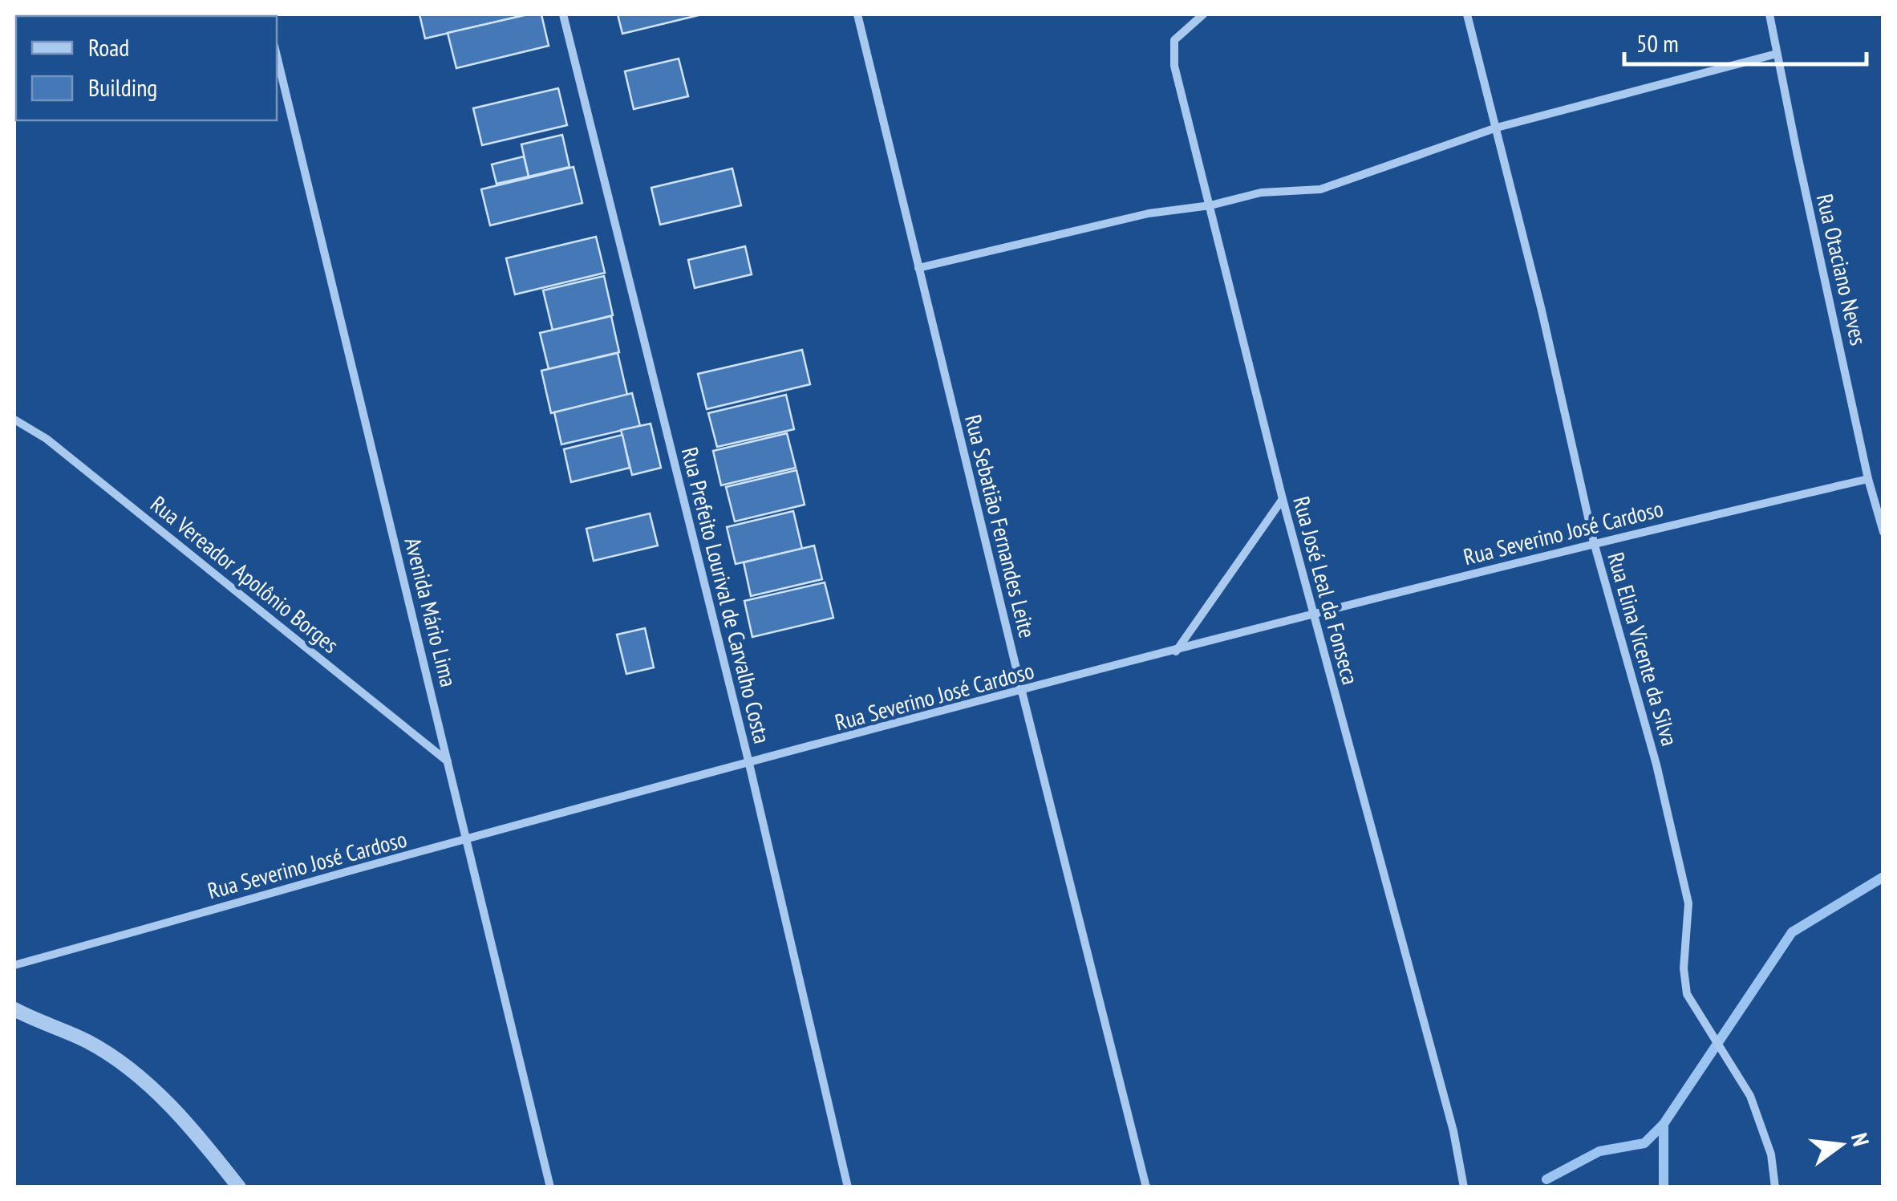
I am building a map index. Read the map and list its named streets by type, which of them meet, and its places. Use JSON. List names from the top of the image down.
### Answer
{
  "streets": {
    "street": [
      "Rua Otaciano Neves",
      "Rua Sebatião Fernandes Leite",
      "Rua Severino José Cardoso",
      "Rua Vereador Apolônio Borges",
      "Rua José Leal da Fonseca",
      "Rua Prefeito Lourival de Carvalho Costa",
      "Avenida Mário Lima",
      "Rua Elina Vicente da Silva"
    ]
  },
  "crossings": [
    ["Rua Otaciano Neves", "Rua Severino José Cardoso"],
    ["Rua Sebatião Fernandes Leite", "Rua Severino José Cardoso"],
    ["Rua Severino José Cardoso", "Rua José Leal da Fonseca"],
    ["Rua Severino José Cardoso", "Rua Prefeito Lourival de Carvalho Costa"],
    ["Rua Severino José Cardoso", "Avenida Mário Lima"],
    ["Rua Severino José Cardoso", "Rua Elina Vicente da Silva"],
    ["Rua Vereador Apolônio Borges", "Avenida Mário Lima"]
  ],
  "legend": ["Road", "Building"],
  "scale_bar": "50 m",
  "north": "right"
}
